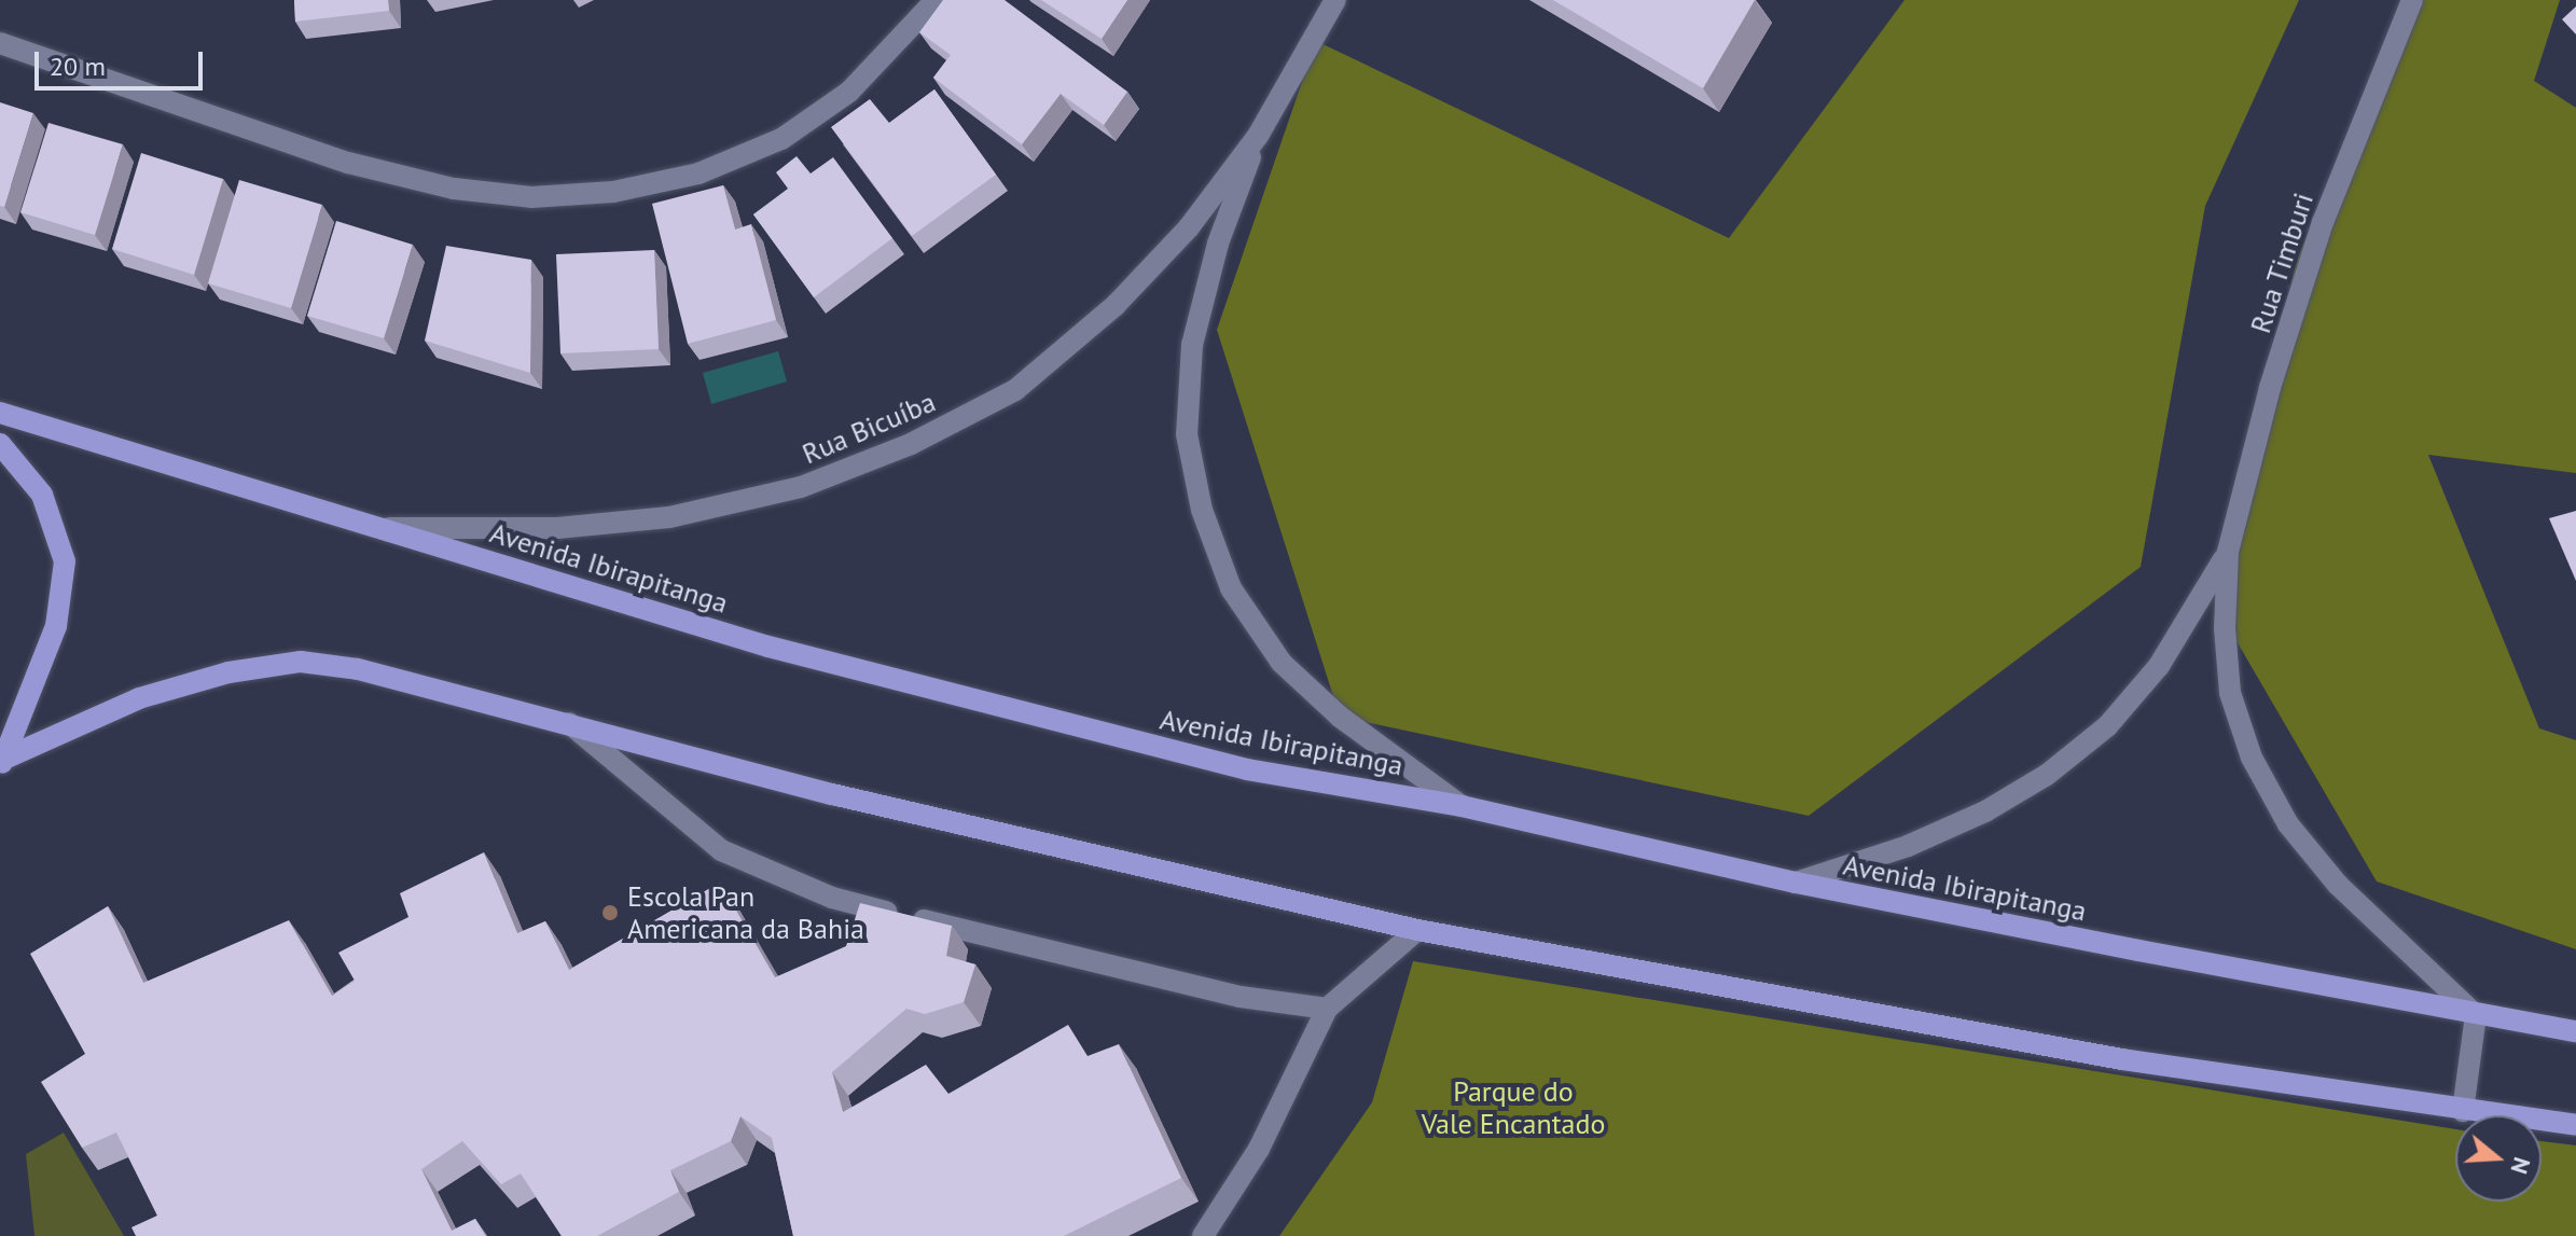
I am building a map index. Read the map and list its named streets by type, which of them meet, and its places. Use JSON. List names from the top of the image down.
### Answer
{
  "streets": {
    "main road": ["Avenida Ibirapitanga"],
    "street": ["Rua Timburi", "Rua Bicuíba"]
  },
  "crossings": [
    ["Rua Timburi", "Avenida Ibirapitanga"],
    ["Rua Bicuíba", "Avenida Ibirapitanga"]
  ],
  "parks": ["Parque do Vale Encantado"],
  "places": ["Escola Pan Americana da Bahia"],
  "scale_bar": "20 m",
  "north": "right"
}
